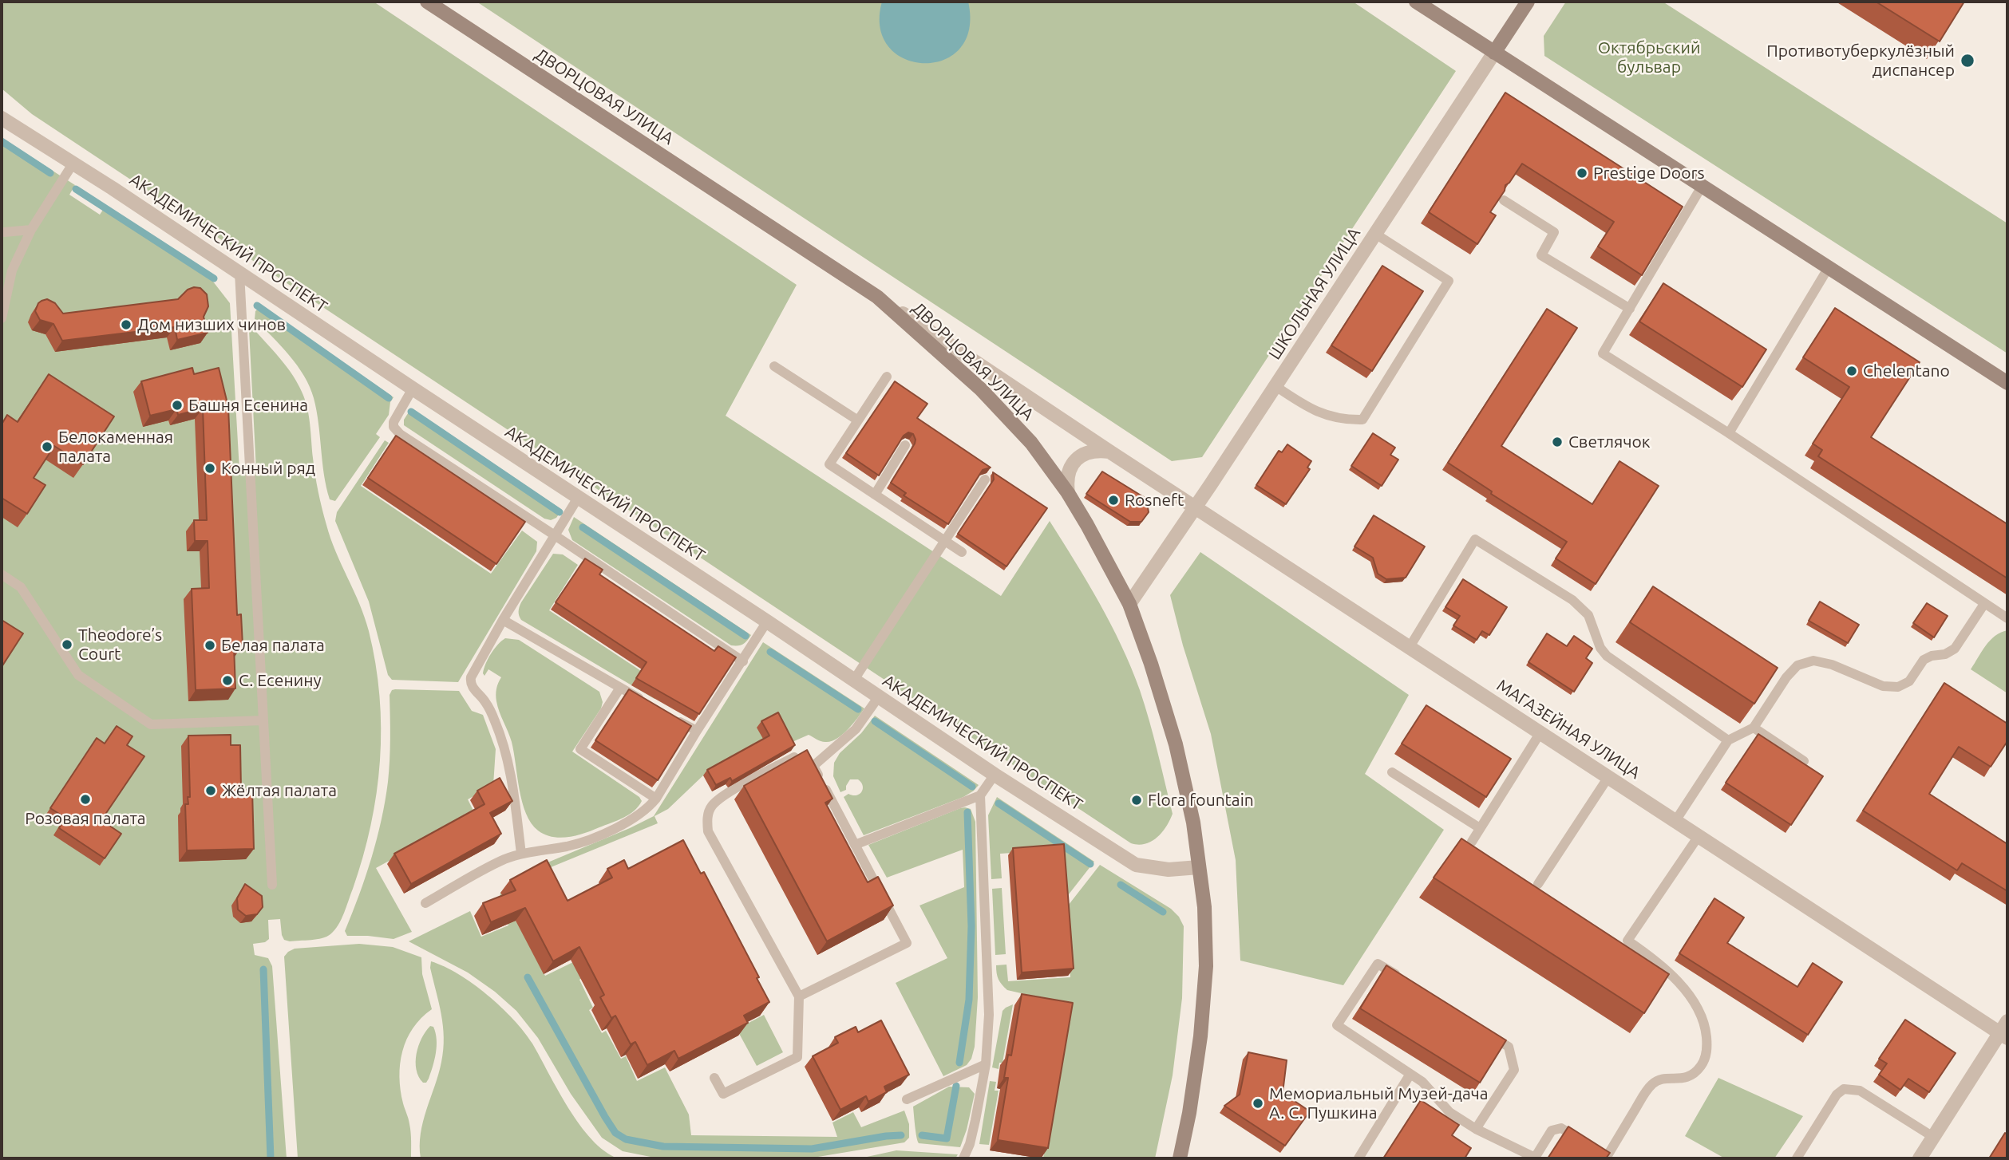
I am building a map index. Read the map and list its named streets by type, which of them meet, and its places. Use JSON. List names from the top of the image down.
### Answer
{
  "streets": {
    "main road": ["ДВОРЦОВАЯ УЛИЦА", "ШКОЛЬНАЯ УЛИЦА"],
    "street": ["АКАДЕМИЧЕСКИЙ ПРОСПЕКТ", "МАГАЗЕЙНАЯ УЛИЦА"]
  },
  "crossings": [
    ["ДВОРЦОВАЯ УЛИЦА", "АКАДЕМИЧЕСКИЙ ПРОСПЕКТ"],
    ["ДВОРЦОВАЯ УЛИЦА", "ШКОЛЬНАЯ УЛИЦА"],
    ["ДВОРЦОВАЯ УЛИЦА", "МАГАЗЕЙНАЯ УЛИЦА"],
    ["ШКОЛЬНАЯ УЛИЦА", "МАГАЗЕЙНАЯ УЛИЦА"]
  ],
  "parks": ["Октябрьский бульвар"],
  "places": [
    "Противотуберкулёзный диспансер",
    "Prestige Doors",
    "Дом низших чинов",
    "Chelentano",
    "Башня Есенина",
    "Светлячок",
    "Белокаменная палата",
    "Конный ряд",
    "Rosneft",
    "Theodore’s Court",
    "Белая палата",
    "С. Есенину",
    "Жёлтая палата",
    "Розовая палата",
    "Flora fountain",
    "Мемориальный Музей-дача А. С. Пушкина"
  ]
}
